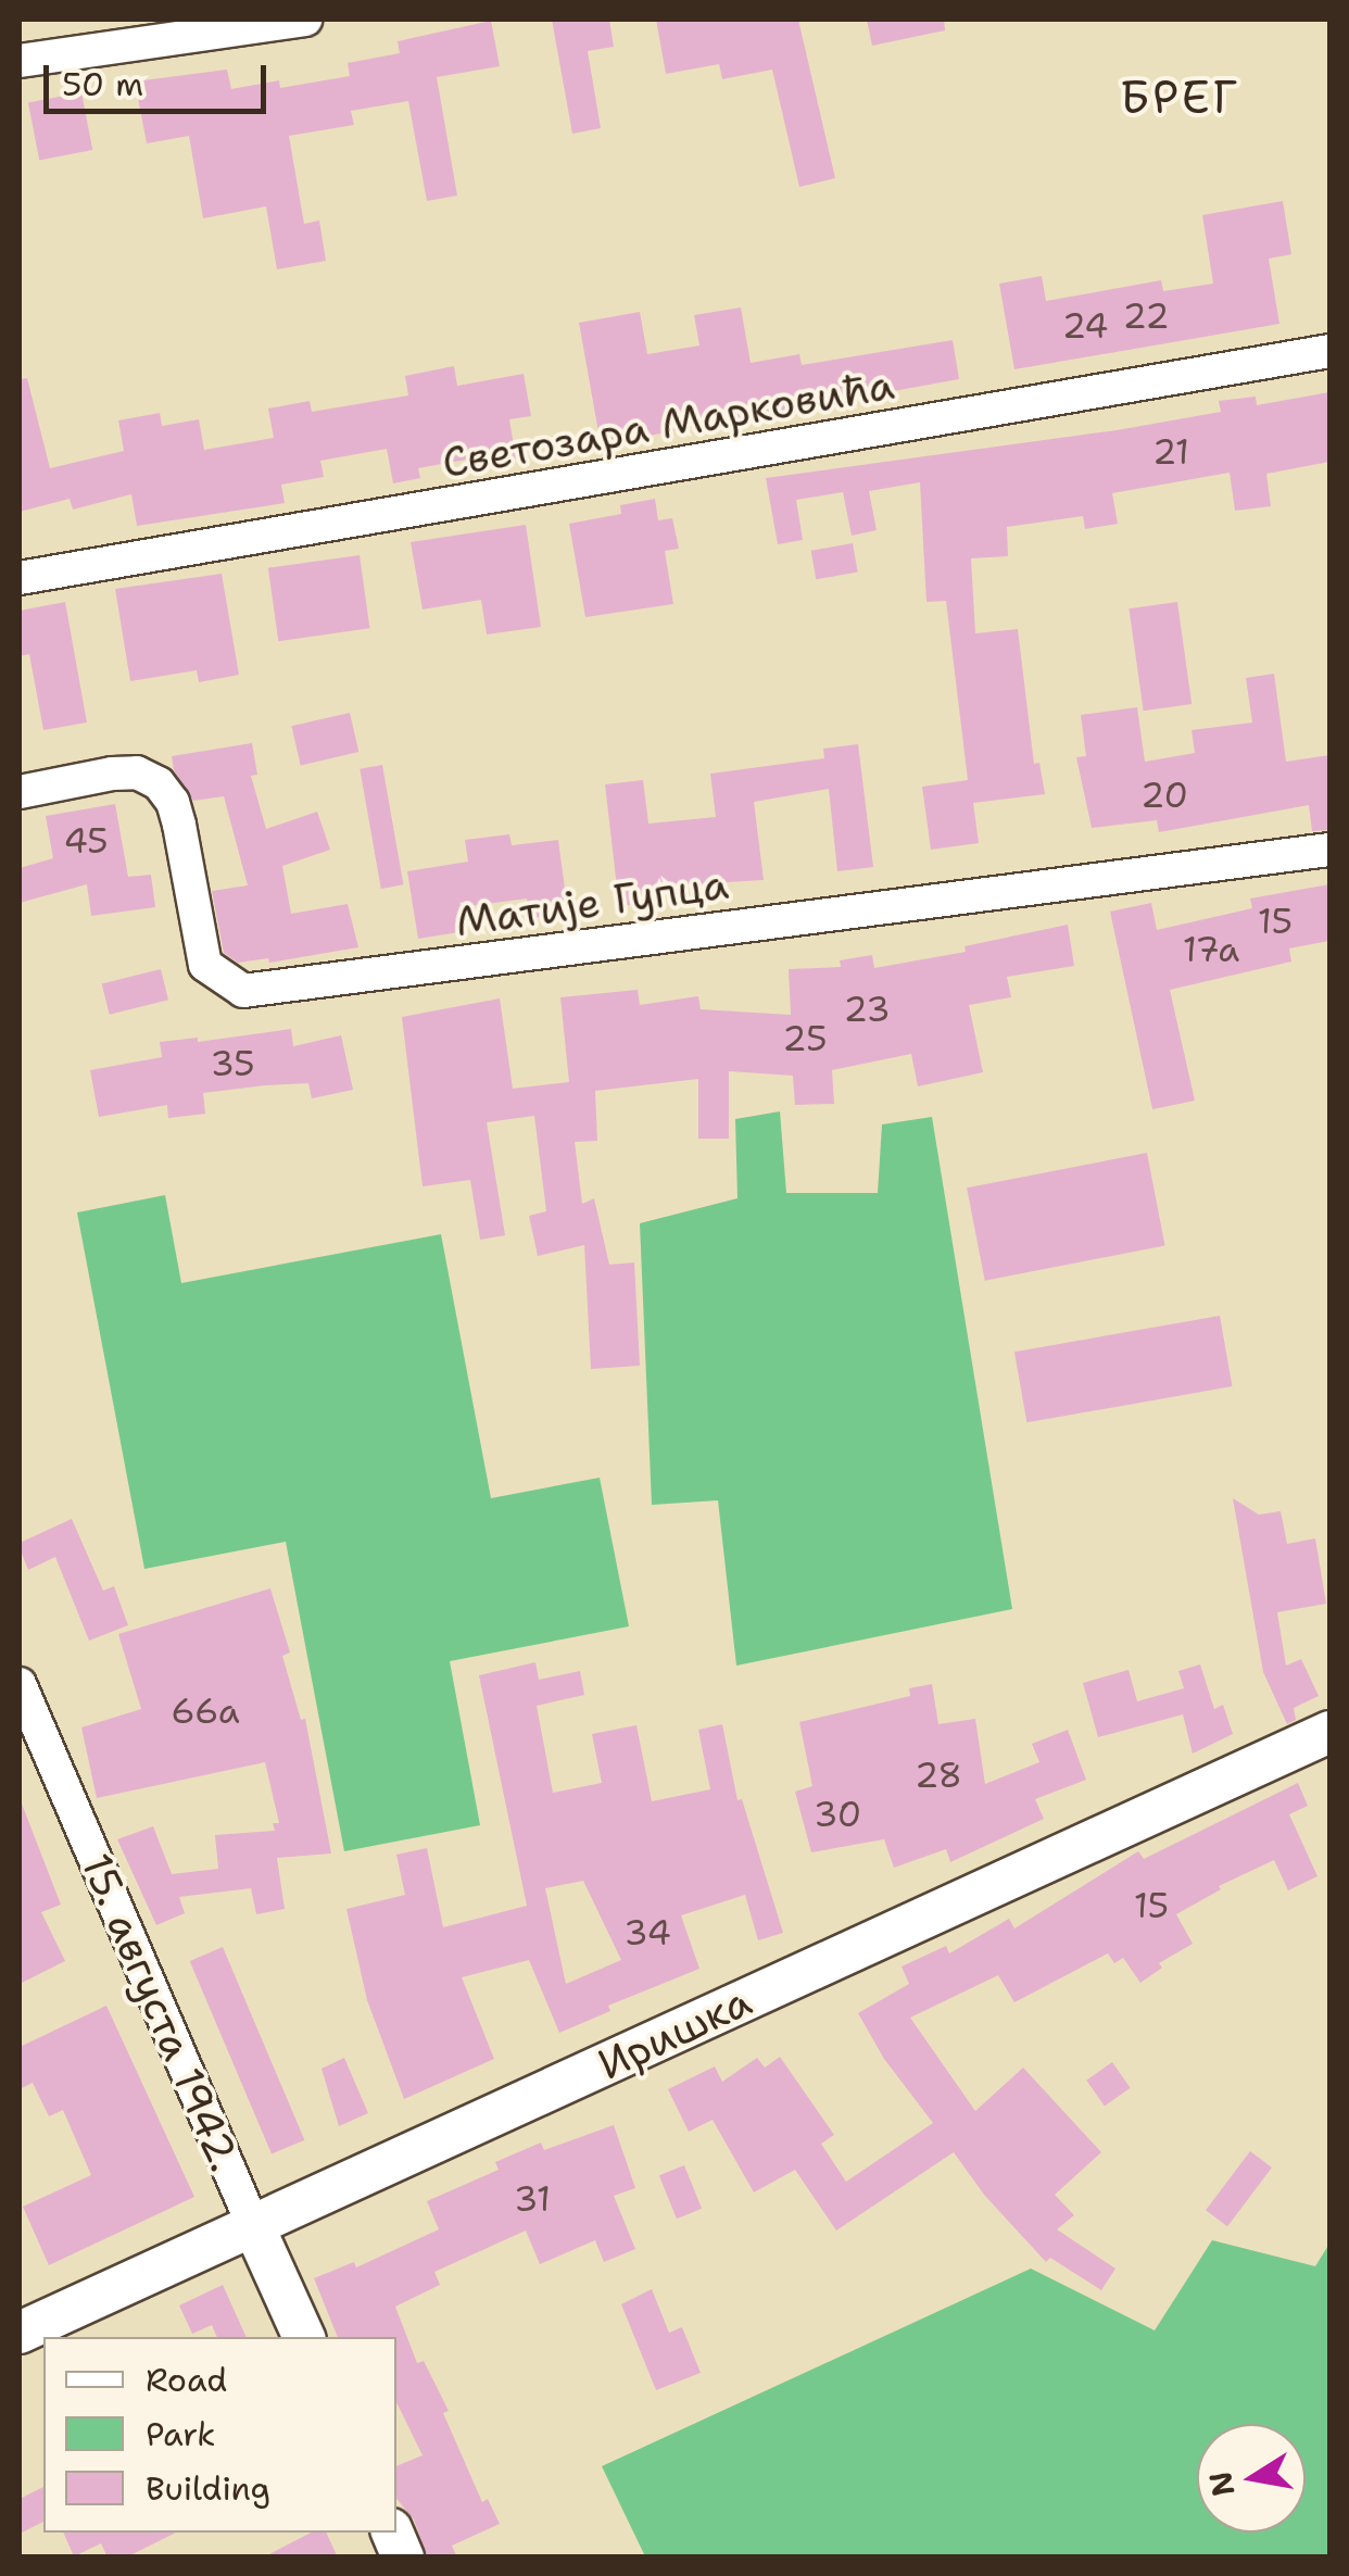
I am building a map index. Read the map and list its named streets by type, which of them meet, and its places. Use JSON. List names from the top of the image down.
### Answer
{
  "streets": {
    "street": [
      "Светозара Марковића",
      "Матије Гупца",
      "15. августа 1942.",
      "Иришка"
    ]
  },
  "crossings": [
    ["15. августа 1942.", "Иришка"]
  ],
  "districts": ["БРЕГ"],
  "house_numbers": [
    "22",
    "24",
    "21",
    "20",
    "45",
    "15",
    "17a",
    "23",
    "25",
    "35",
    "66a",
    "28",
    "30",
    "15",
    "34",
    "31"
  ],
  "legend": ["Road", "Park", "Building"],
  "scale_bar": "50 m",
  "north": "left"
}
